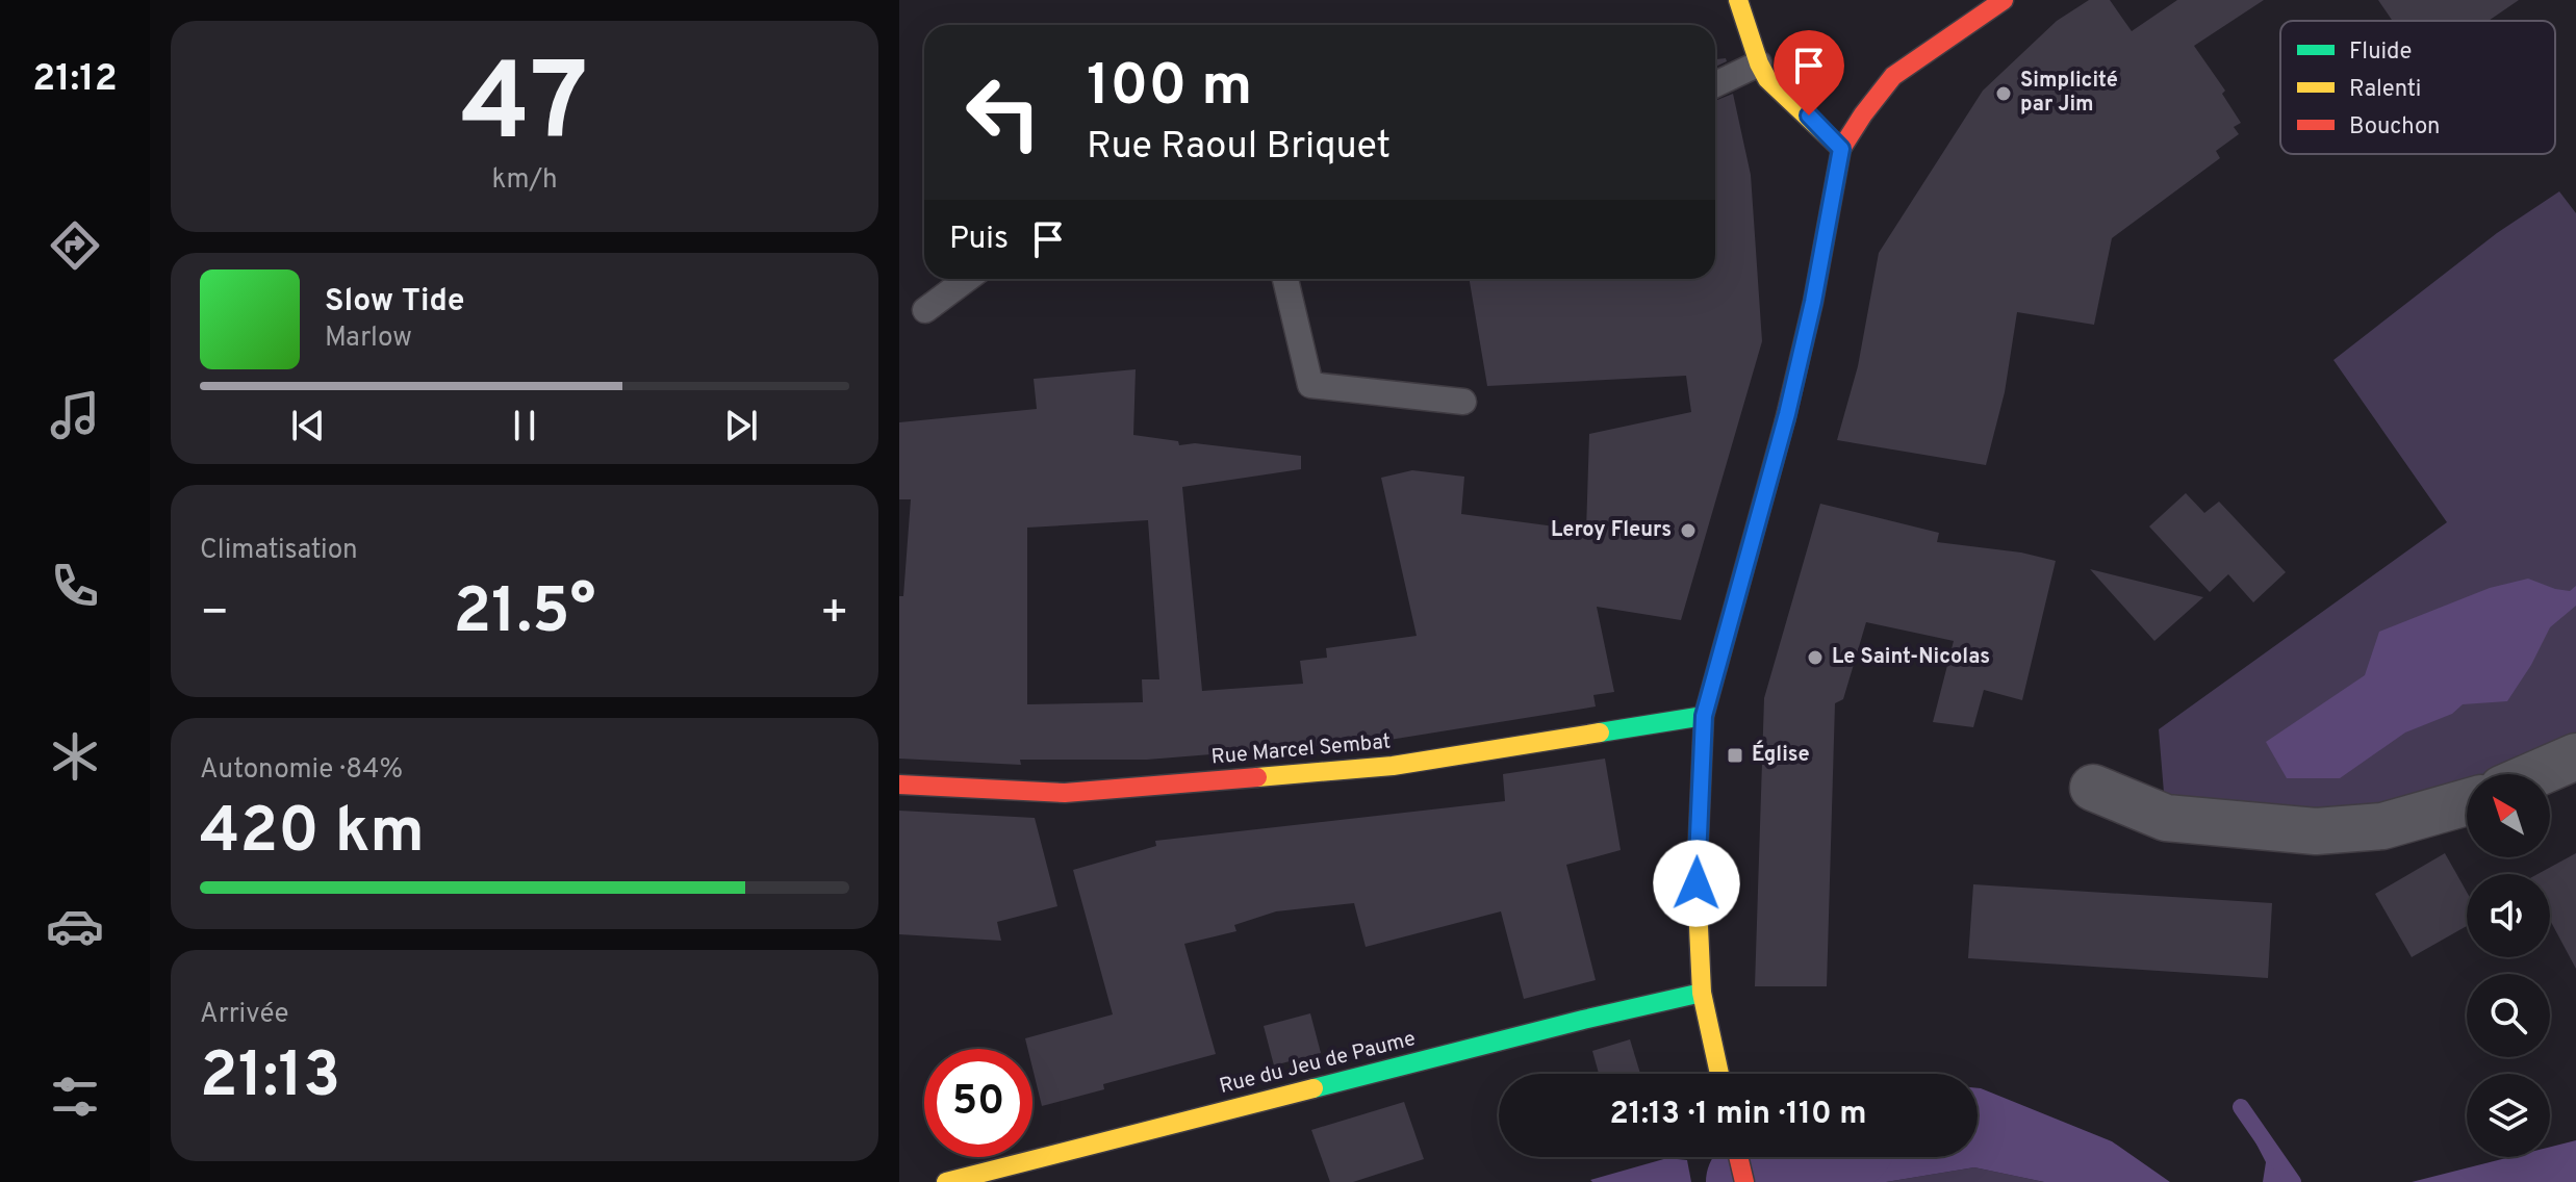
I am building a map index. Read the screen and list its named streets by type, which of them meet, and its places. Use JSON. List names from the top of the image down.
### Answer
{
  "streets": {
    "street": ["Rue Marcel Sembat", "Rue du Jeu de Paume"]
  },
  "places": {
    "other": ["Simplicité par Jim", "Leroy Fleurs", "Le Saint-Nicolas"],
    "transit": ["Église"]
  },
  "legend": ["Fluide", "Ralenti", "Bouchon"],
  "north": "top left",
  "page": {
    "tabs": "21:12",
    "tile": [
      ["47", "km/h"],
      "Climatisation",
      ["Autonomie · 84%", "420 km"],
      ["Arrivée", "21:13"]
    ],
    "turn": ["100 m", "Rue Raoul Briquet"],
    "then": "Puis",
    "song": ["Slow Tide", "Marlow"],
    "heat": ["−", "21.5°", "+"],
    "limit": "50",
    "trip": "21:13 · 1 min · 110 m"
  }
}
